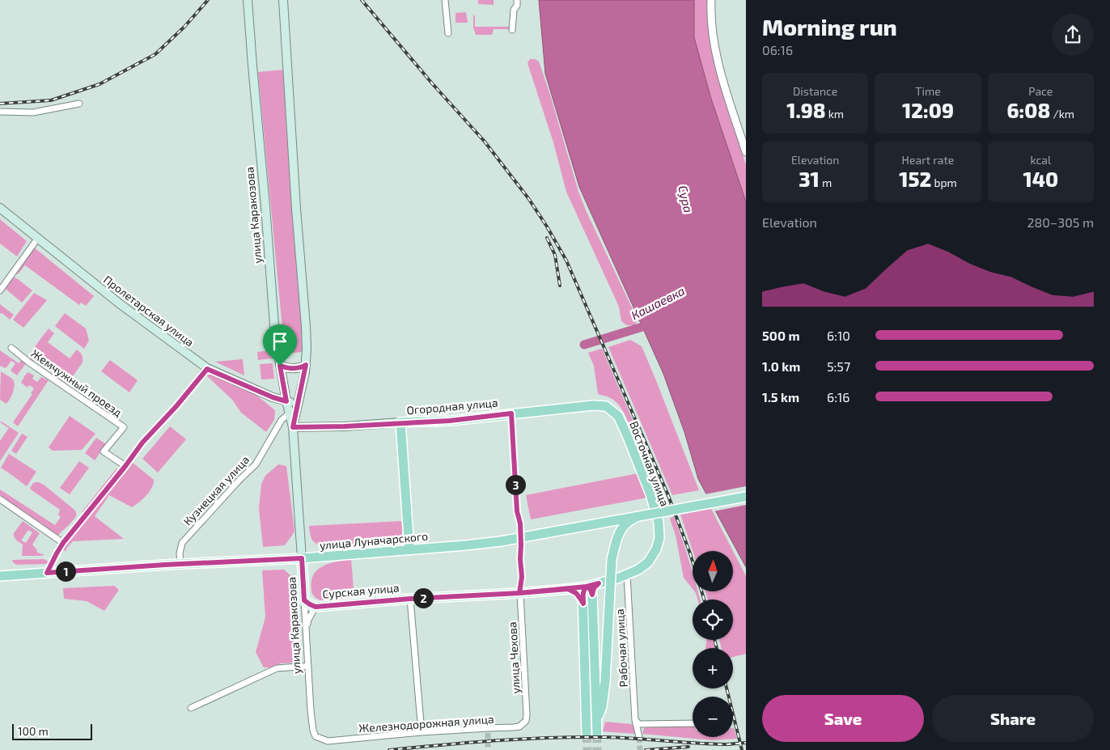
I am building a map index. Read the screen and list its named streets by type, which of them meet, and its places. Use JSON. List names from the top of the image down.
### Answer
{
  "streets": {
    "main road": [
      "улица Каракозова",
      "Пролетарская улица",
      "Огородная улица",
      "Восточная улица",
      "улица Луначарского",
      "Сурская улица"
    ],
    "street": [
      "Жемчужный проезд",
      "Кузнецкая улица",
      "Рабочая улица",
      "улица Чехова",
      "Железнодорожная улица"
    ]
  },
  "crossings": [
    ["улица Каракозова", "Пролетарская улица"],
    ["улица Каракозова", "Огородная улица"],
    ["улица Каракозова", "Кузнецкая улица"],
    ["улица Каракозова", "улица Луначарского"],
    ["улица Каракозова", "Сурская улица"],
    ["улица Каракозова", "Железнодорожная улица"],
    ["Огородная улица", "Восточная улица"],
    ["Огородная улица", "улица Чехова"],
    ["Восточная улица", "Сурская улица"],
    ["Восточная улица", "Рабочая улица"],
    ["Кузнецкая улица", "улица Луначарского"],
    ["Сурская улица", "улица Чехова"],
    ["улица Чехова", "Железнодорожная улица"]
  ],
  "water": ["Сура", "Кашаевка"],
  "scale_bar": "100 m",
  "north": "top",
  "page": {
    "heading": ["Morning run", "06:16"],
    "stats": [
      ["Distance", "1.98 km"],
      ["Time", "12:09"],
      ["Pace", "6:08 /km"],
      ["Elevation", "31 m"],
      ["Heart rate", "152 bpm"],
      ["kcal", "140"]
    ],
    "chart": ["Elevation", "280–305 m"],
    "list": [
      {
        "name": "500 m",
        "note": "6:10"
      },
      {
        "name": "1.0 km",
        "note": "5:57"
      },
      {
        "name": "1.5 km",
        "note": "6:16"
      }
    ],
    "pins": ["3", "1", "2"],
    "map_buttons": ["+", "−"],
    "buttons": ["Save", "Share"],
    "scale": "100 m"
  }
}
